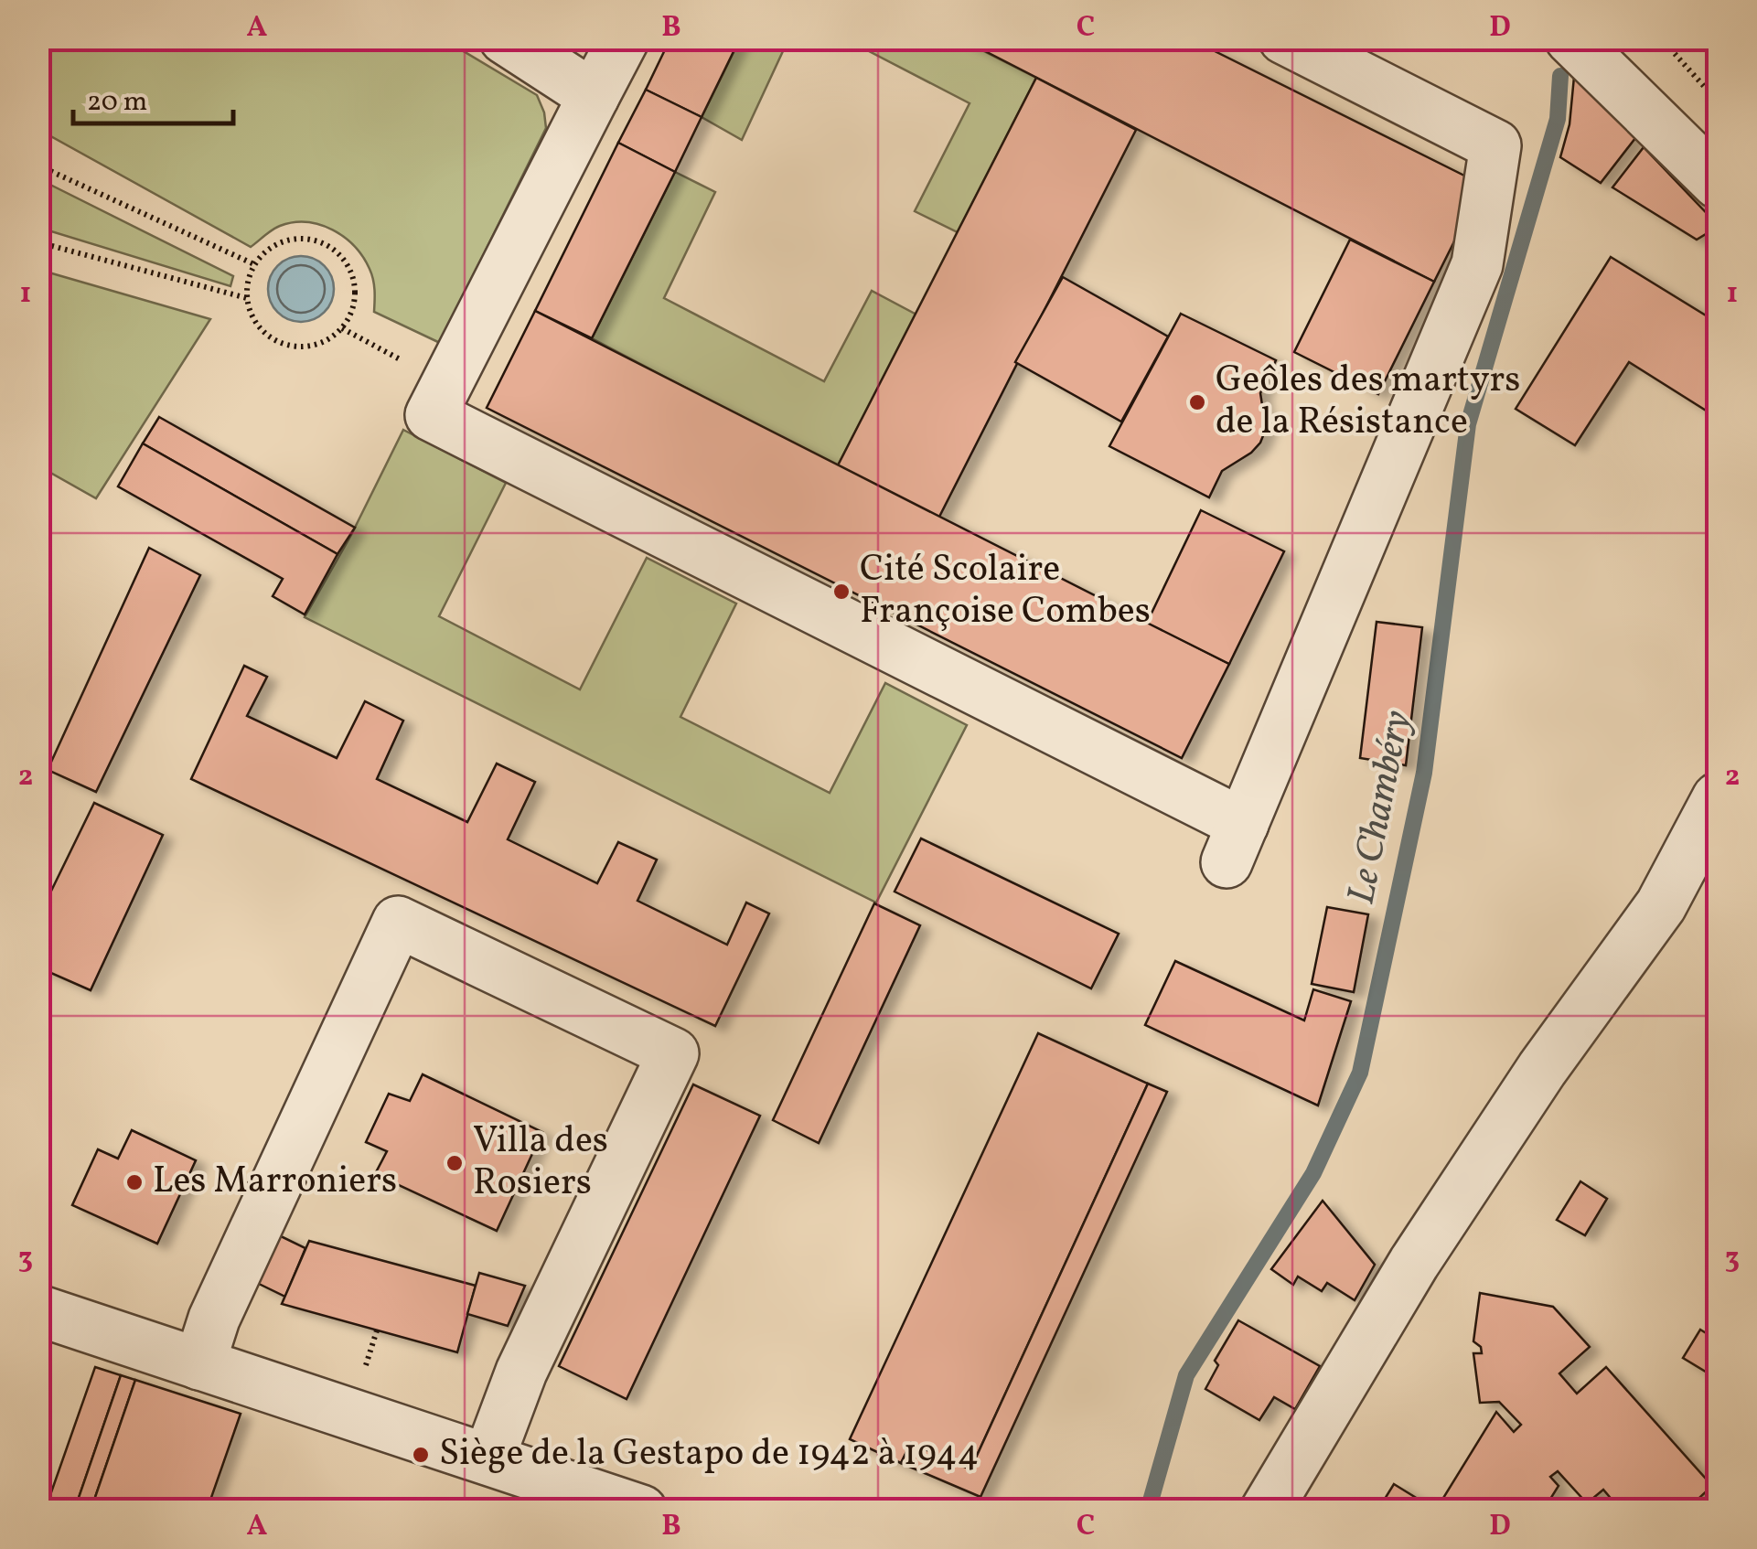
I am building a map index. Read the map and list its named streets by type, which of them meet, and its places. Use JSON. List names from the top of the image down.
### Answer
{
  "water": ["Le Chambéry"],
  "places": [
    "Geôles des martyrs de la Résistance",
    "Cité Scolaire Françoise Combes",
    "Villa des Rosiers",
    "Les Marroniers",
    "Siège de la Gestapo de 1942 à 1944"
  ],
  "scale_bar": "20 m",
  "grid": {
    "columns": [
      "A",
      "B",
      "C",
      "D"
    ],
    "rows": ["1", "2", "3"]
  }
}
